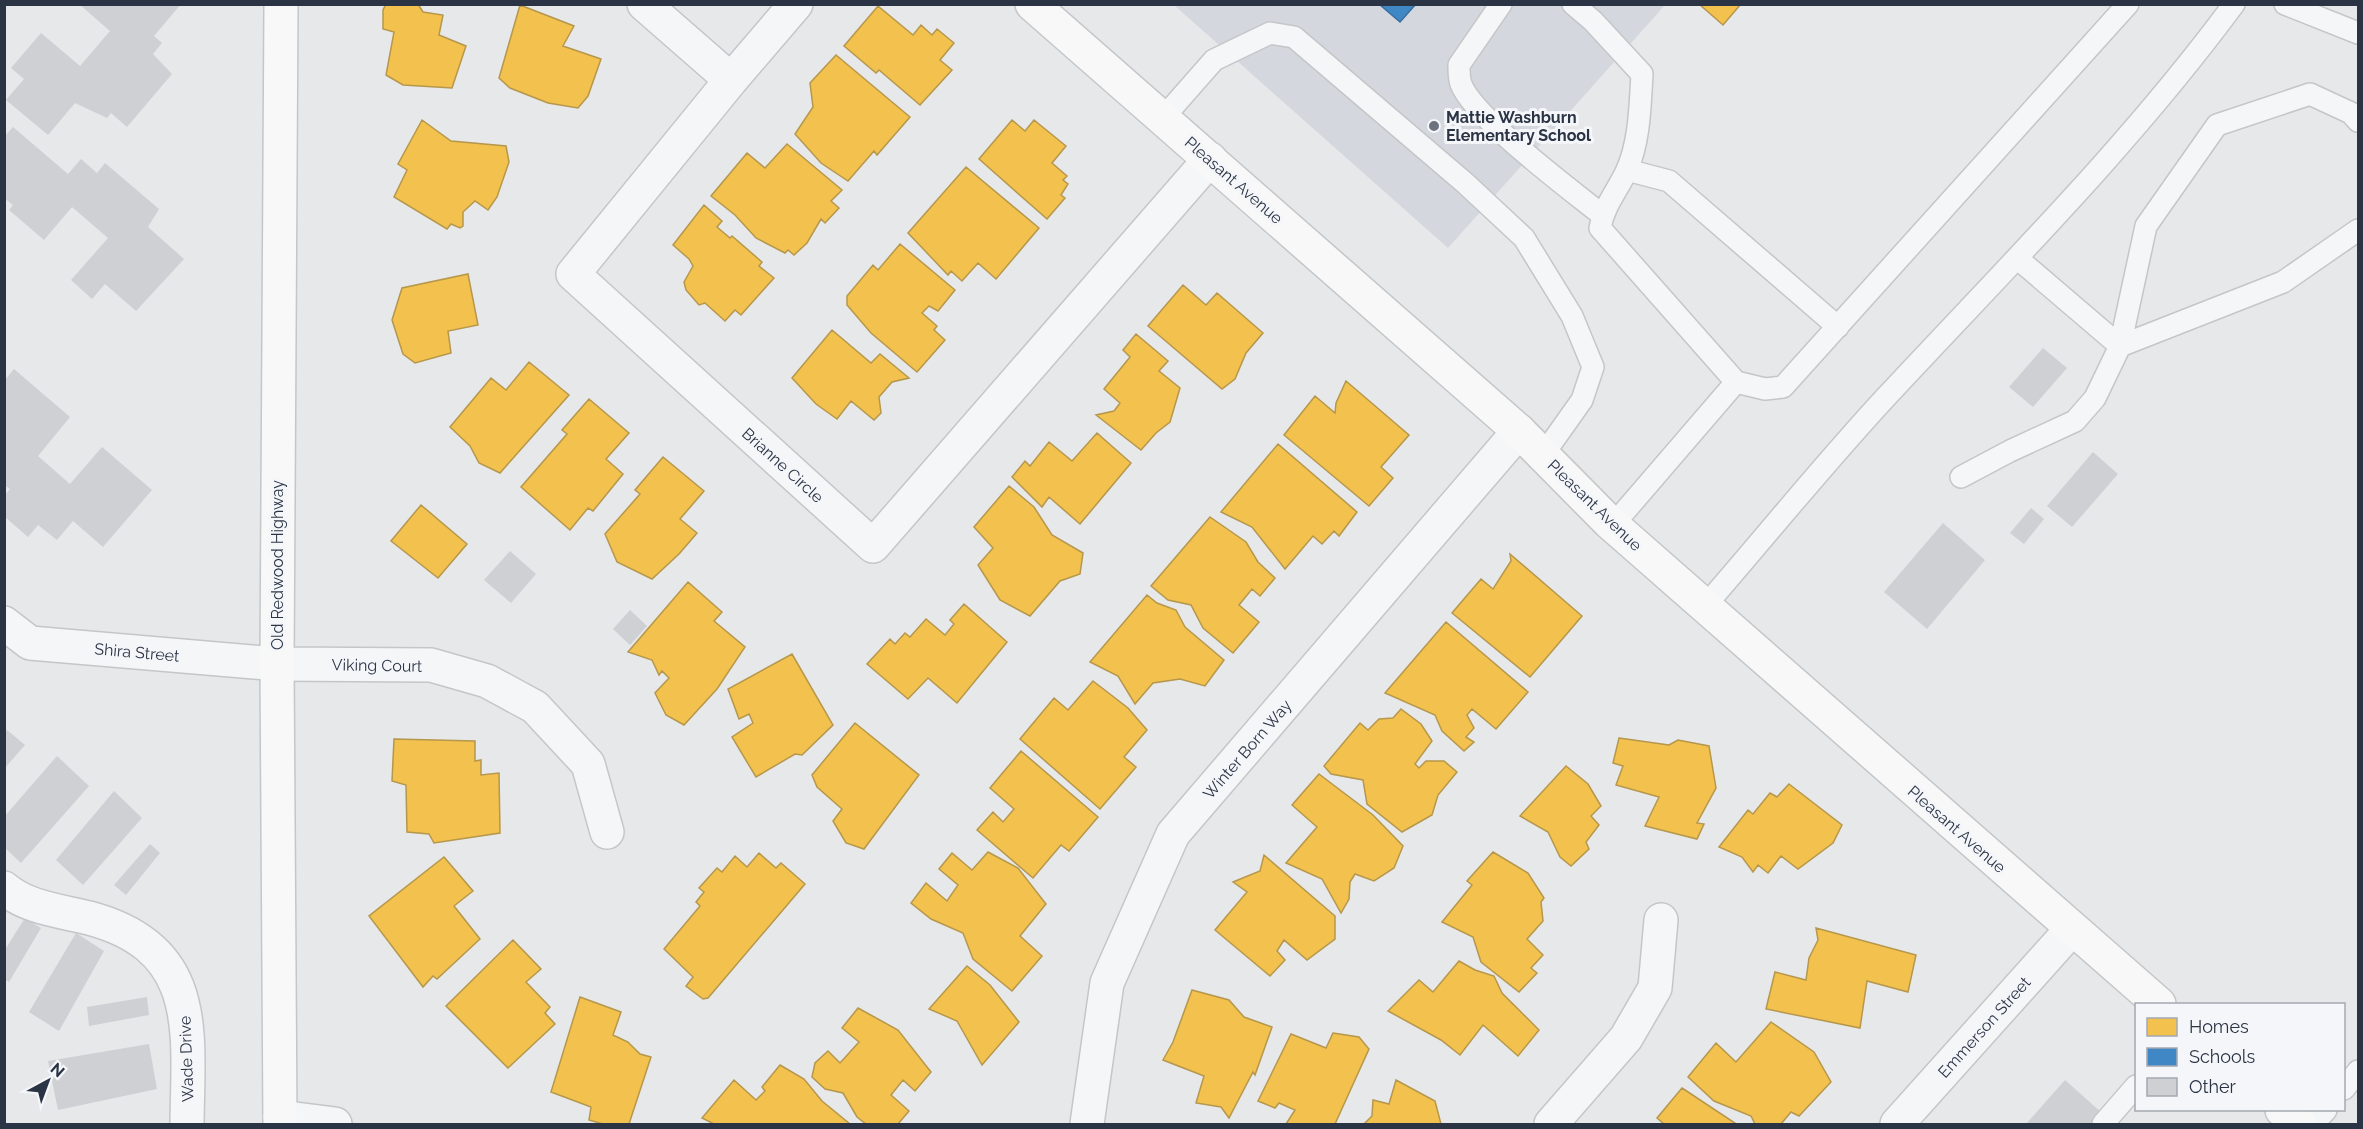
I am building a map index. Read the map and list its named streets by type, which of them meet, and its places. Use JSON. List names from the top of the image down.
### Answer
{
  "streets": {
    "street": [
      "Pleasant Avenue",
      "Brianne Circle",
      "Old Redwood Highway",
      "Shira Street",
      "Viking Court",
      "Winter Born Way",
      "Emmerson Street",
      "Wade Drive"
    ]
  },
  "crossings": [
    ["Pleasant Avenue", "Brianne Circle"],
    ["Pleasant Avenue", "Winter Born Way"],
    ["Pleasant Avenue", "Emmerson Street"],
    ["Old Redwood Highway", "Shira Street"],
    ["Old Redwood Highway", "Viking Court"],
    ["Shira Street", "Viking Court"]
  ],
  "places": ["Mattie Washburn Elementary School"],
  "legend": ["Homes", "Schools", "Other"],
  "north": "top right"
}
